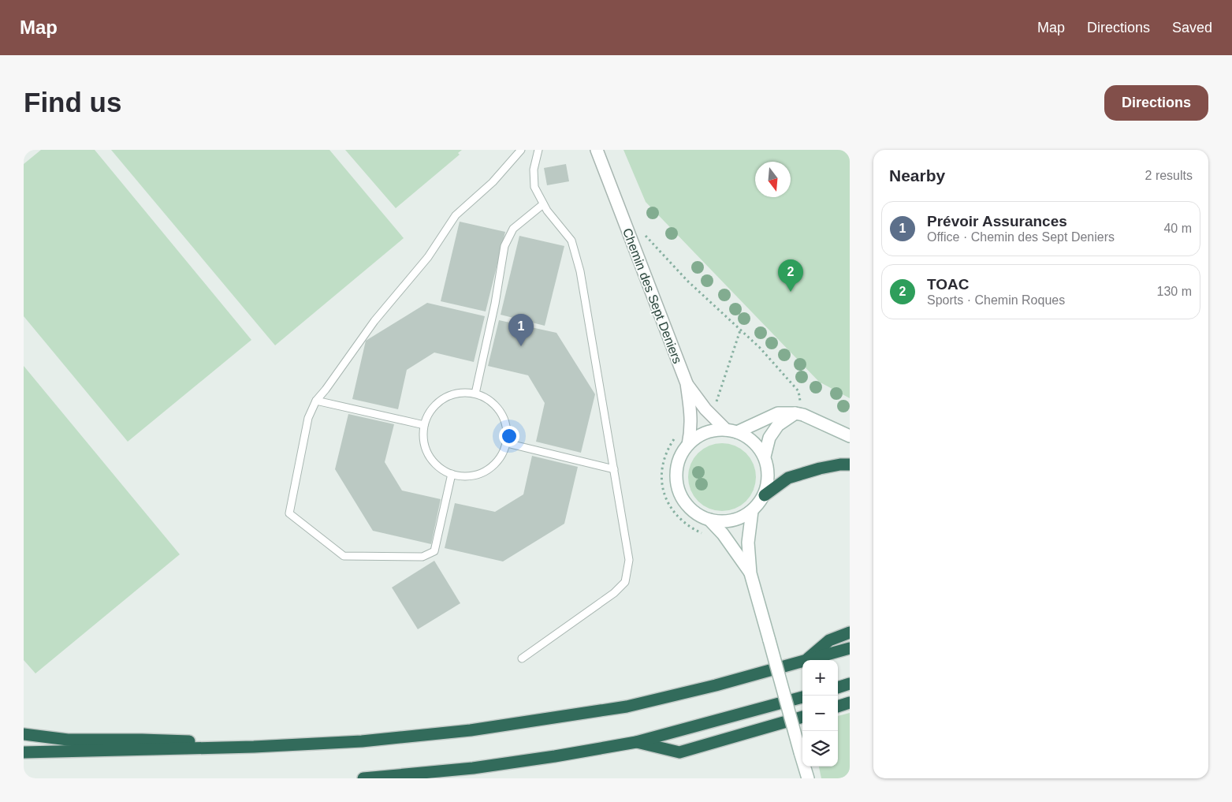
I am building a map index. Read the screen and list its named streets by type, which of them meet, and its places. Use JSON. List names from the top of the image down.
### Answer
{
  "streets": {
    "street": ["Chemin des Sept Deniers"]
  },
  "north": "bottom",
  "page": {
    "header": "Map",
    "nav": ["Map", "Directions", "Saved"],
    "buttons": "Directions",
    "title": "Find us",
    "heading": ["Nearby", "2 results"],
    "list": [
      {
        "mark": "1",
        "name": "Prévoir Assurances",
        "note": "Office · Chemin des Sept Deniers",
        "value": "40 m"
      },
      {
        "mark": "2",
        "name": "TOAC",
        "note": "Sports · Chemin Roques",
        "value": "130 m"
      }
    ],
    "pins": ["2", "1"],
    "map_buttons": ["+", "−"]
  }
}
